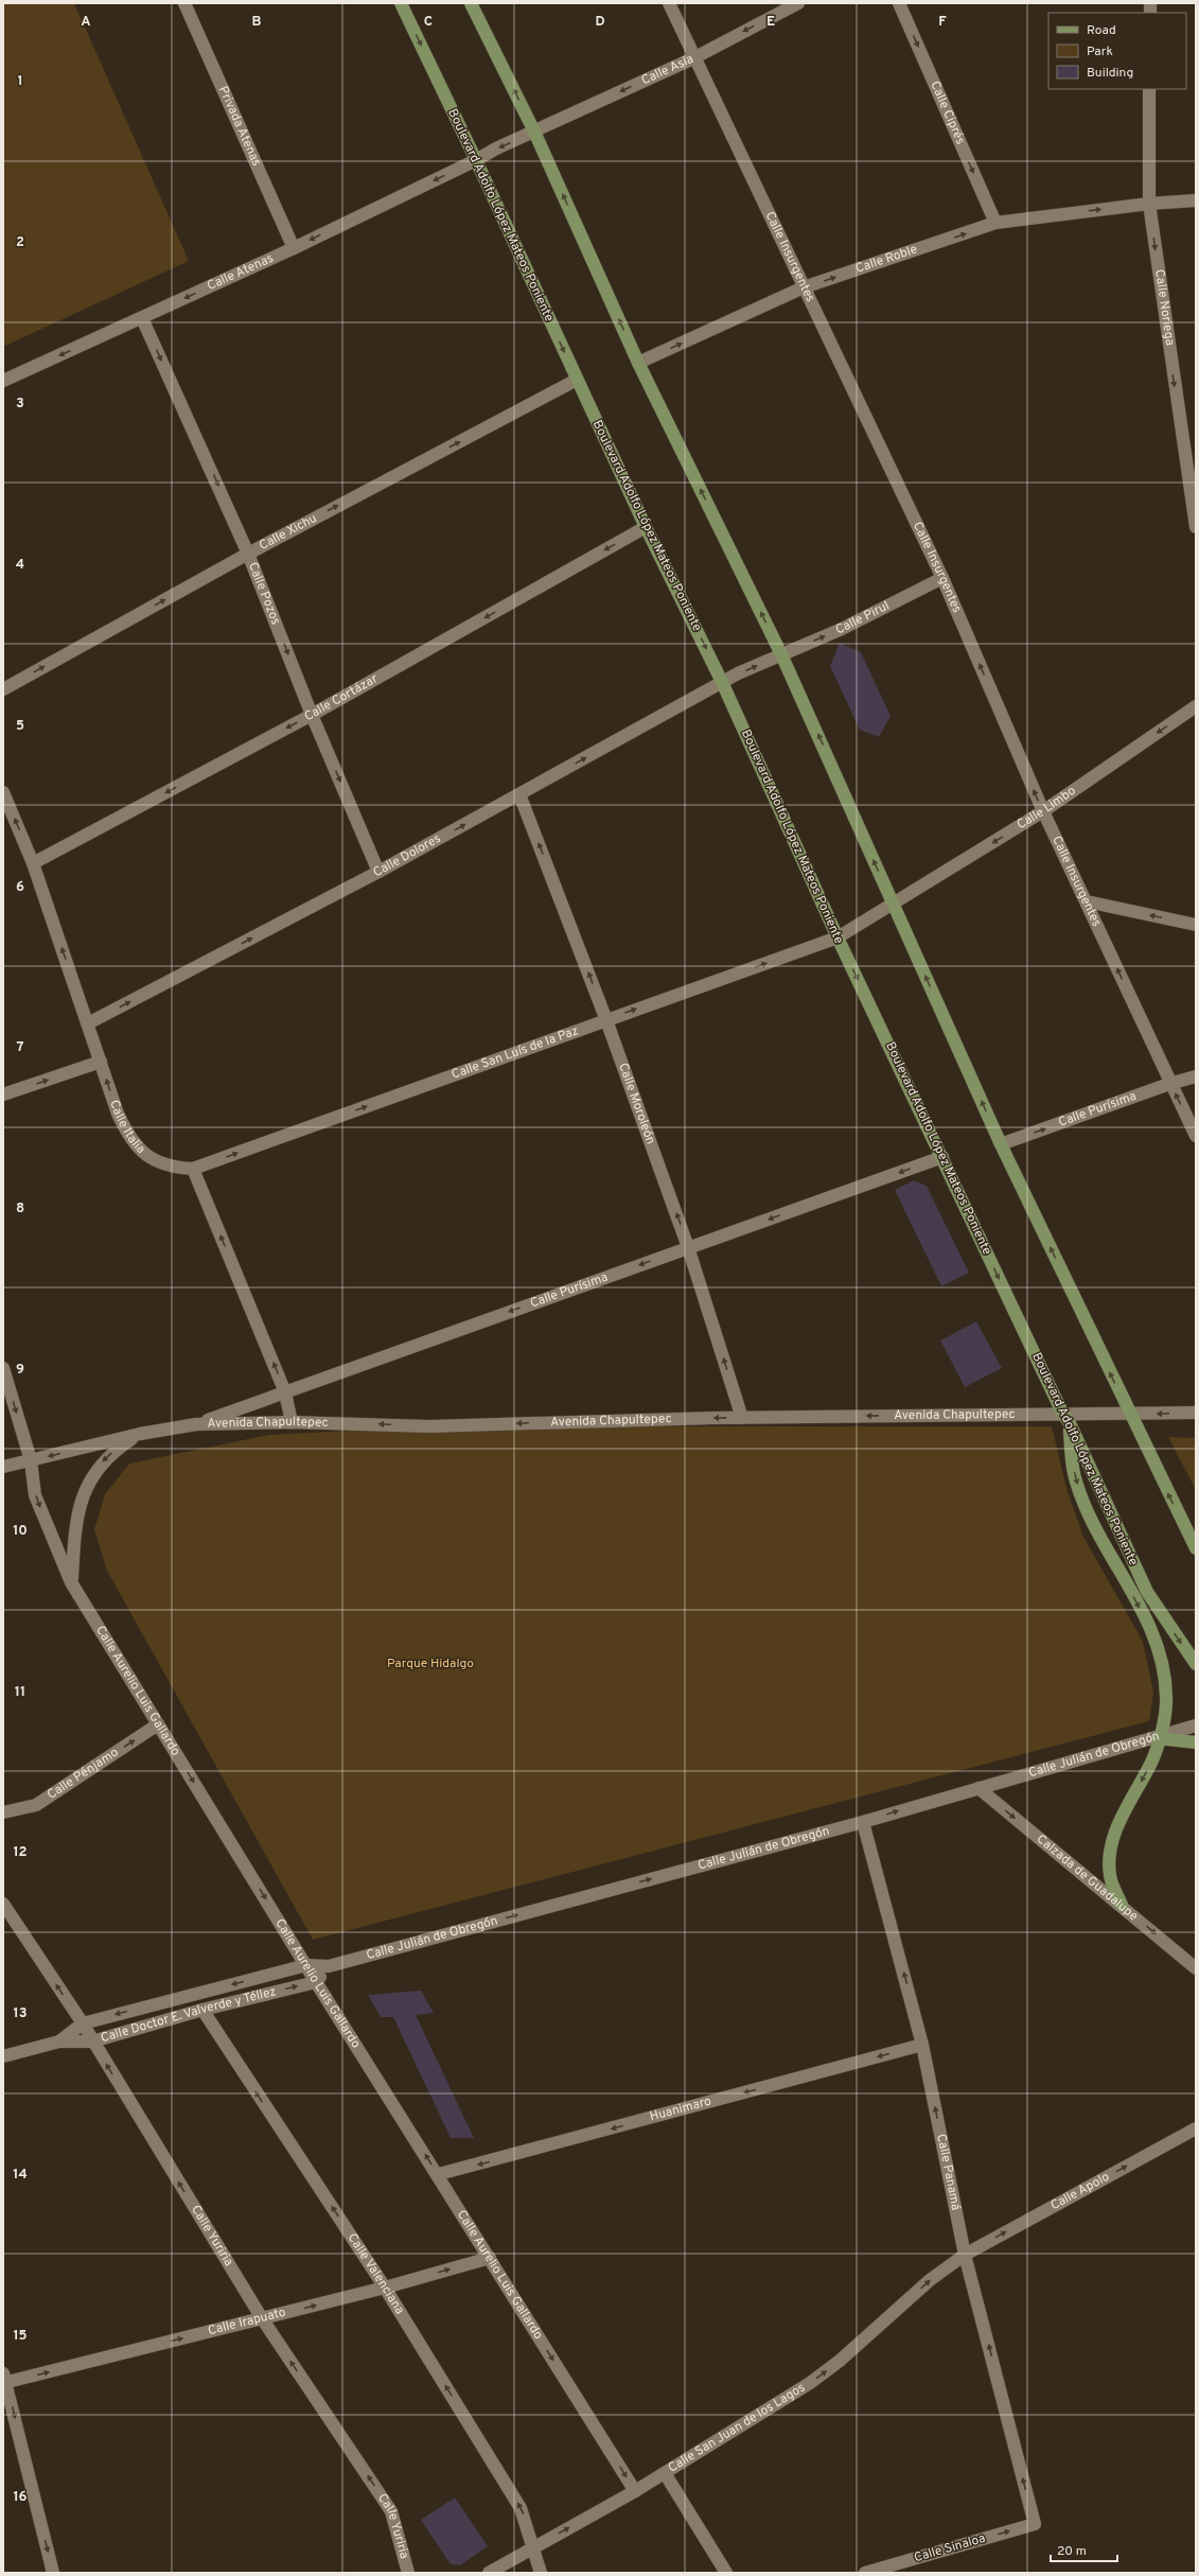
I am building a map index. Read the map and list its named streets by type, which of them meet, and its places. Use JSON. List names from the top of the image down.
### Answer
{
  "streets": {
    "main road": ["Boulevard Adolfo López Mateos Poniente"],
    "street": [
      "Calle Asia",
      "Calle Ciprés",
      "Privada Atenas",
      "Calle Insurgentes",
      "Calle Roble",
      "Calle Atenas",
      "Calle Noriega",
      "Calle Xichu",
      "Calle Pozos",
      "Calle Pirul",
      "Calle Cortázar",
      "Calle Limbo",
      "Calle Dolores",
      "Calle San Luís de la Paz",
      "Calle Moroleón",
      "Calle Purísima",
      "Calle Italia",
      "Avenida Chapultepec",
      "Calle Aurelio Luis Gallardo",
      "Calle Julián de Obregón",
      "Calle Pénjamo",
      "Calzada de Guadalupe",
      "Calle Doctor E. Valverde y Téllez",
      "Huanimaro",
      "Calle Panamá",
      "Calle Apolo",
      "Calle Yuriria",
      "Calle Valenciana",
      "Calle Irapuato",
      "Calle San Juan de los Lagos",
      "Calle Sinaloa"
    ]
  },
  "crossings": [
    ["Calle Asia", "Boulevard Adolfo López Mateos Poniente"],
    ["Calle Asia", "Calle Insurgentes"],
    ["Calle Asia", "Calle Atenas"],
    ["Calle Ciprés", "Calle Roble"],
    ["Privada Atenas", "Calle Atenas"],
    ["Boulevard Adolfo López Mateos Poniente", "Calle Atenas"],
    ["Boulevard Adolfo López Mateos Poniente", "Calle Xichu"],
    ["Boulevard Adolfo López Mateos Poniente", "Calle Pirul"],
    ["Boulevard Adolfo López Mateos Poniente", "Calle Cortázar"],
    ["Boulevard Adolfo López Mateos Poniente", "Calle Limbo"],
    ["Boulevard Adolfo López Mateos Poniente", "Calle Dolores"],
    ["Boulevard Adolfo López Mateos Poniente", "Calle San Luís de la Paz"],
    ["Boulevard Adolfo López Mateos Poniente", "Calle Purísima"],
    ["Boulevard Adolfo López Mateos Poniente", "Avenida Chapultepec"],
    ["Calle Insurgentes", "Calle Roble"],
    ["Calle Insurgentes", "Calle Pirul"],
    ["Calle Insurgentes", "Calle Limbo"],
    ["Calle Insurgentes", "Calle Purísima"],
    ["Calle Roble", "Calle Noriega"],
    ["Calle Atenas", "Calle Pozos"],
    ["Calle Xichu", "Calle Pozos"],
    ["Calle Pozos", "Calle Cortázar"],
    ["Calle Pozos", "Calle Dolores"],
    ["Calle Pirul", "Calle Dolores"],
    ["Calle Cortázar", "Calle Italia"],
    ["Calle Limbo", "Calle San Luís de la Paz"],
    ["Calle Dolores", "Calle Moroleón"],
    ["Calle Dolores", "Calle Italia"],
    ["Calle San Luís de la Paz", "Calle Moroleón"],
    ["Calle San Luís de la Paz", "Calle Italia"],
    ["Calle Moroleón", "Calle Purísima"],
    ["Calle Moroleón", "Avenida Chapultepec"],
    ["Calle Purísima", "Avenida Chapultepec"],
    ["Avenida Chapultepec", "Calle Aurelio Luis Gallardo"],
    ["Calle Aurelio Luis Gallardo", "Calle Julián de Obregón"],
    ["Calle Aurelio Luis Gallardo", "Calle Pénjamo"],
    ["Calle Aurelio Luis Gallardo", "Calle Doctor E. Valverde y Téllez"],
    ["Calle Aurelio Luis Gallardo", "Huanimaro"],
    ["Calle Aurelio Luis Gallardo", "Calle Irapuato"],
    ["Calle Aurelio Luis Gallardo", "Calle San Juan de los Lagos"],
    ["Calle Julián de Obregón", "Calzada de Guadalupe"],
    ["Calle Julián de Obregón", "Calle Doctor E. Valverde y Téllez"],
    ["Calle Julián de Obregón", "Calle Panamá"],
    ["Calle Doctor E. Valverde y Téllez", "Calle Yuriria"],
    ["Calle Doctor E. Valverde y Téllez", "Calle Valenciana"],
    ["Huanimaro", "Calle Panamá"],
    ["Calle Panamá", "Calle Apolo"],
    ["Calle Panamá", "Calle San Juan de los Lagos"],
    ["Calle Panamá", "Calle Sinaloa"],
    ["Calle Apolo", "Calle San Juan de los Lagos"],
    ["Calle Yuriria", "Calle Irapuato"],
    ["Calle Valenciana", "Calle Irapuato"],
    ["Calle Valenciana", "Calle San Juan de los Lagos"]
  ],
  "one_way": [
    "Calle Asia",
    "Calle Ciprés",
    "Calle Insurgentes",
    "Calle Roble",
    "Calle Atenas",
    "Calle Noriega",
    "Calle Xichu",
    "Calle Pozos",
    "Calle Pirul",
    "Calle Cortázar",
    "Calle Limbo",
    "Calle Dolores",
    "Calle San Luís de la Paz",
    "Calle Moroleón",
    "Calle Italia",
    "Avenida Chapultepec",
    "Calle Julián de Obregón",
    "Calle Pénjamo",
    "Calzada de Guadalupe",
    "Huanimaro",
    "Calle Panamá",
    "Calle Apolo",
    "Calle Yuriria",
    "Calle Valenciana",
    "Calle Irapuato",
    "Calle San Juan de los Lagos",
    "Calle Sinaloa"
  ],
  "parks": ["Parque Hidalgo"],
  "legend": ["Road", "Park", "Building"],
  "scale_bar": "20 m",
  "grid": {
    "columns": [
      "A",
      "B",
      "C",
      "D",
      "E",
      "F"
    ],
    "rows": [
      "1",
      "2",
      "3",
      "4",
      "5",
      "6",
      "7",
      "8",
      "9",
      "10",
      "11",
      "12",
      "13",
      "14",
      "15",
      "16"
    ]
  }
}
